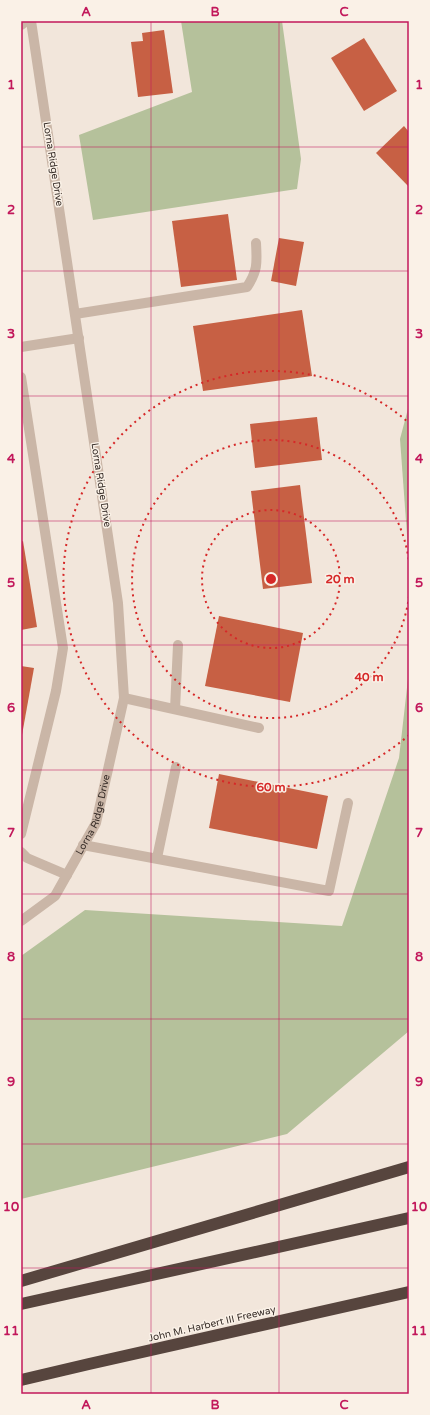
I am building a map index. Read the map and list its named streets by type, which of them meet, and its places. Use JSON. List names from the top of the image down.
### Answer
{
  "streets": {
    "highway": ["John M. Harbert III Freeway"],
    "street": ["Lorna Ridge Drive"]
  },
  "grid": {
    "columns": ["A", "B", "C"],
    "rows": [
      "1",
      "2",
      "3",
      "4",
      "5",
      "6",
      "7",
      "8",
      "9",
      "10",
      "11"
    ]
  },
  "rings": ["20 m", "40 m", "60 m"]
}
